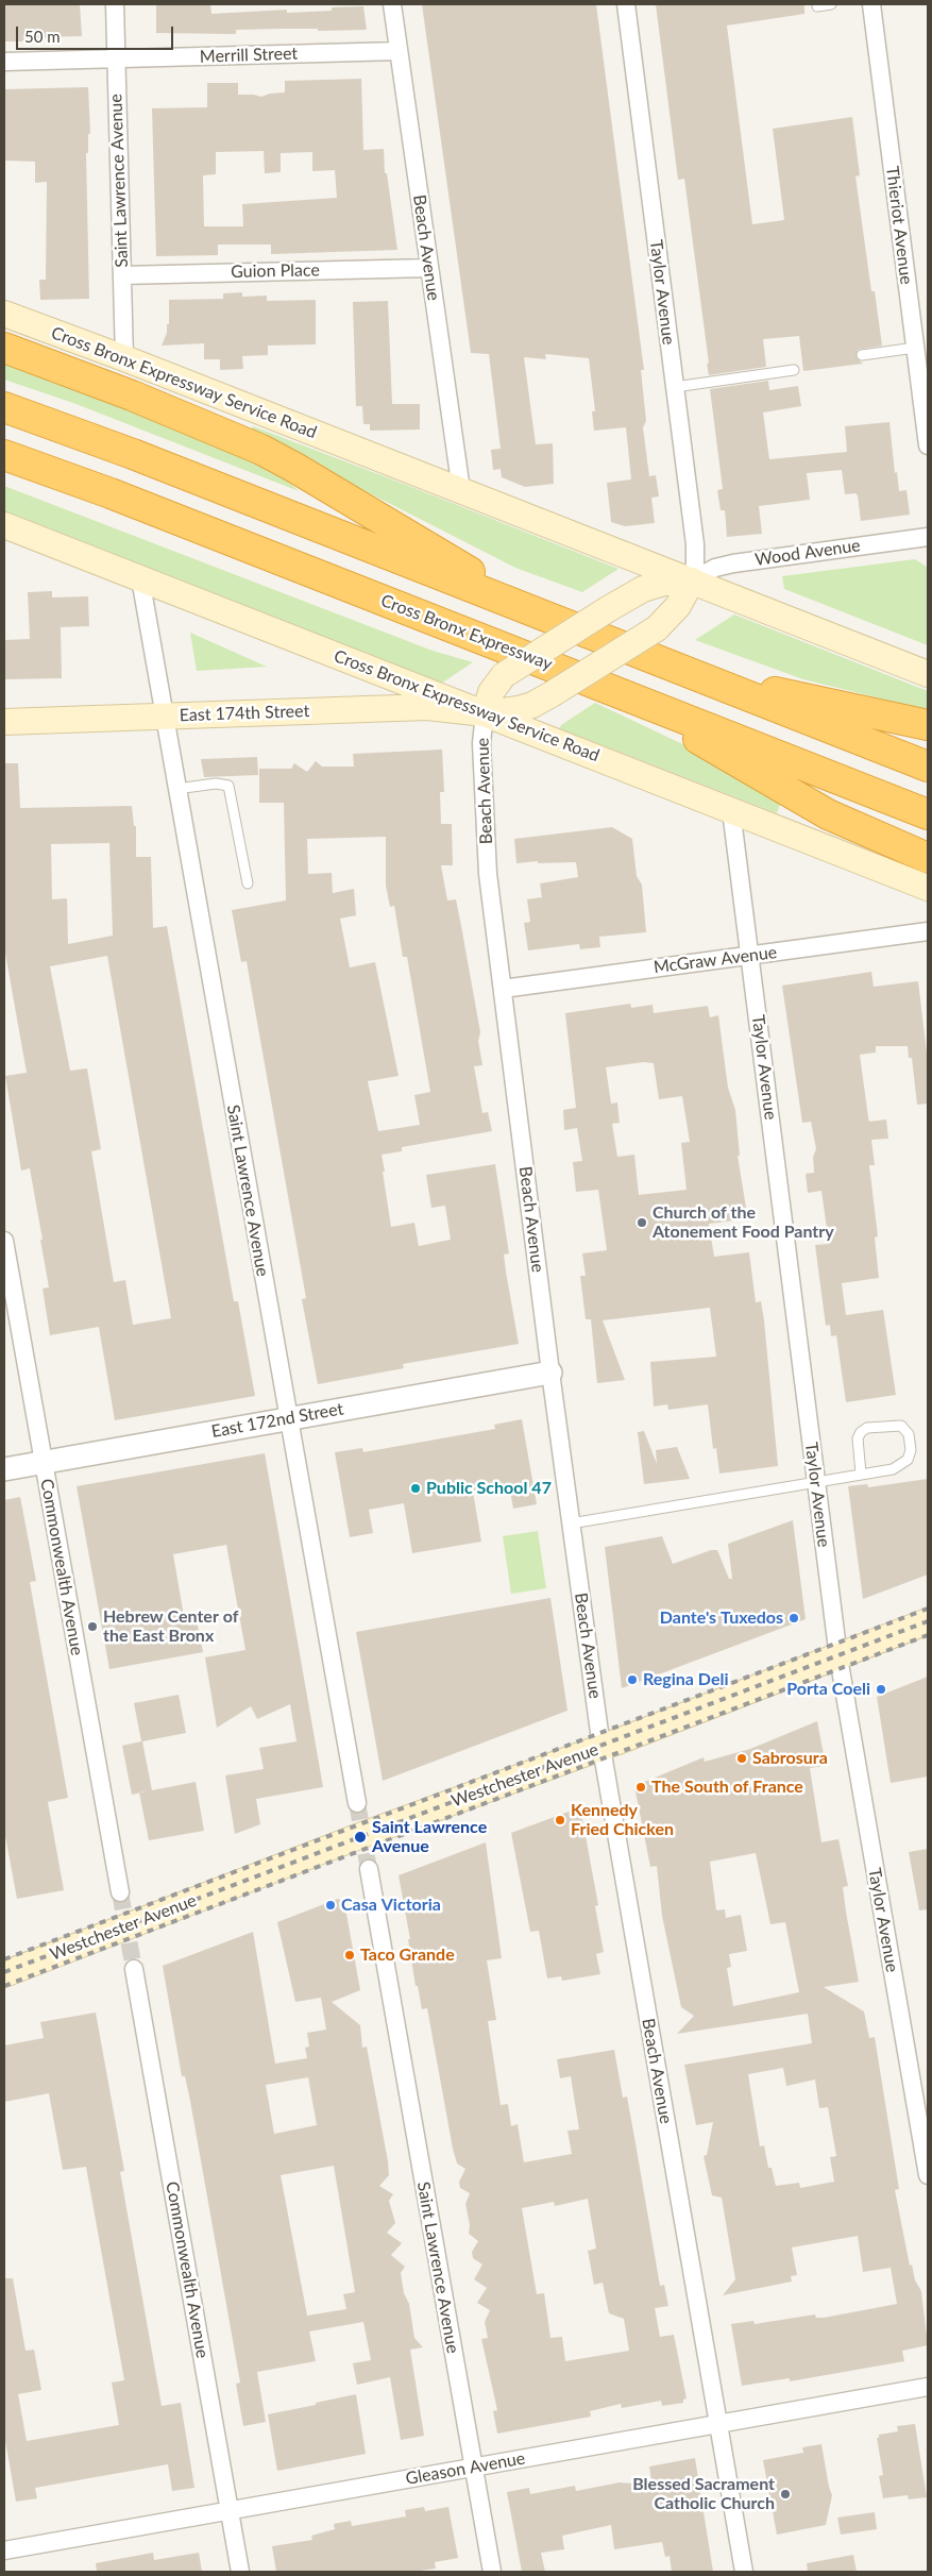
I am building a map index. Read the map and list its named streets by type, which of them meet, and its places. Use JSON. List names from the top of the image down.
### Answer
{
  "streets": {
    "highway": ["Cross Bronx Expressway"],
    "main road": ["Cross Bronx Expressway Service Road", "East 174th Street", "Westchester Avenue"],
    "street": [
      "Merrill Street",
      "Saint Lawrence Avenue",
      "Thieriot Avenue",
      "Beach Avenue",
      "Guion Place",
      "Taylor Avenue",
      "Wood Avenue",
      "McGraw Avenue",
      "East 172nd Street",
      "Commonwealth Avenue",
      "Gleason Avenue"
    ]
  },
  "crossings": [
    ["Merrill Street", "Saint Lawrence Avenue"],
    ["Merrill Street", "Beach Avenue"],
    ["Saint Lawrence Avenue", "Guion Place"],
    ["Saint Lawrence Avenue", "Cross Bronx Expressway Service Road"],
    ["Saint Lawrence Avenue", "East 174th Street"],
    ["Saint Lawrence Avenue", "East 172nd Street"],
    ["Saint Lawrence Avenue", "Gleason Avenue"],
    ["Beach Avenue", "Guion Place"],
    ["Beach Avenue", "Cross Bronx Expressway Service Road"],
    ["Beach Avenue", "East 174th Street"],
    ["Beach Avenue", "McGraw Avenue"],
    ["Beach Avenue", "East 172nd Street"],
    ["Beach Avenue", "Westchester Avenue"],
    ["Beach Avenue", "Gleason Avenue"],
    ["Taylor Avenue", "Cross Bronx Expressway Service Road"],
    ["Taylor Avenue", "Wood Avenue"],
    ["Taylor Avenue", "East 174th Street"],
    ["Taylor Avenue", "McGraw Avenue"],
    ["Taylor Avenue", "Westchester Avenue"],
    ["Cross Bronx Expressway Service Road", "Wood Avenue"],
    ["Cross Bronx Expressway Service Road", "East 174th Street"],
    ["Wood Avenue", "East 174th Street"],
    ["East 172nd Street", "Commonwealth Avenue"],
    ["Commonwealth Avenue", "Gleason Avenue"]
  ],
  "places": [
    "Church of the Atonement Food Pantry",
    "Public School 47",
    "Dante's Tuxedos",
    "Hebrew Center of the East Bronx",
    "Regina Deli",
    "Porta Coeli",
    "Sabrosura",
    "The South of France",
    "Kennedy Fried Chicken",
    "Saint Lawrence Avenue",
    "Casa Victoria",
    "Taco Grande",
    "Blessed Sacrament Catholic Church"
  ],
  "scale_bar": "50 m"
}
